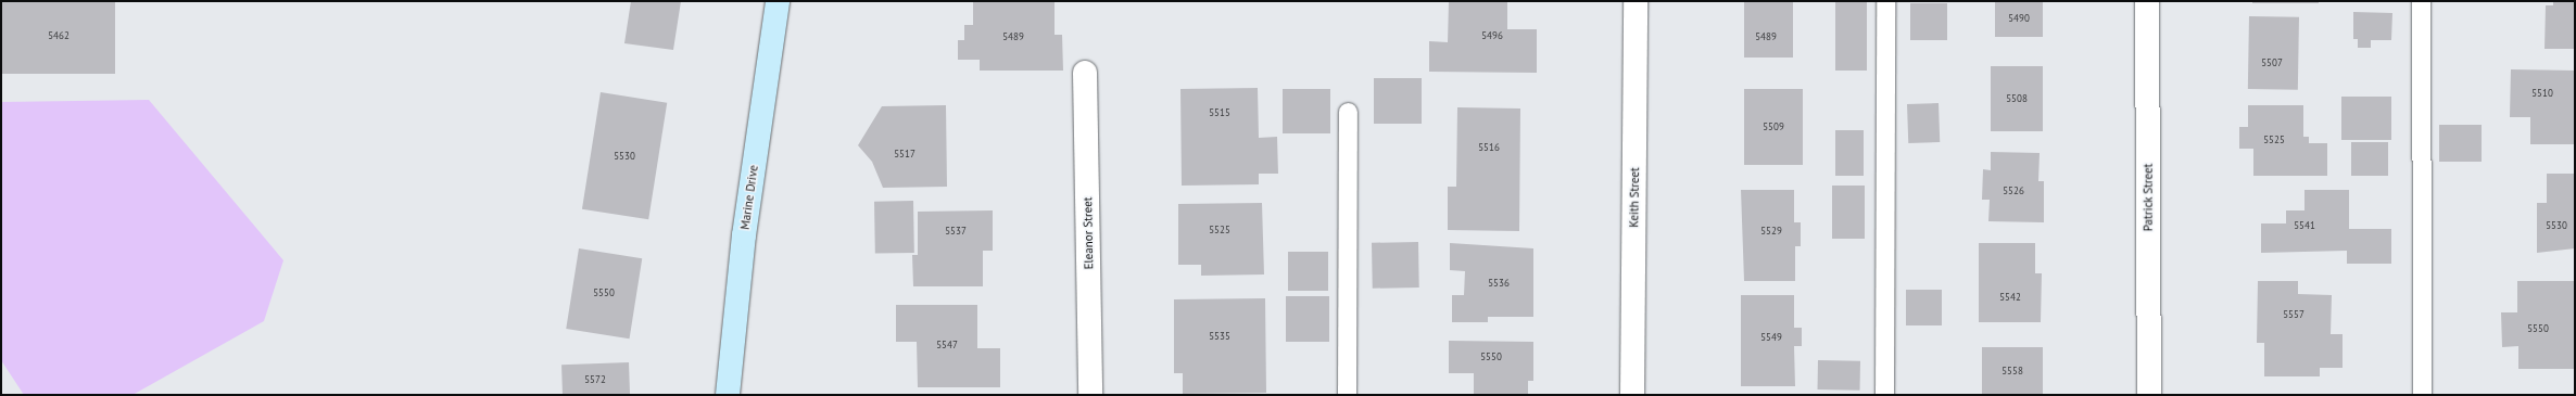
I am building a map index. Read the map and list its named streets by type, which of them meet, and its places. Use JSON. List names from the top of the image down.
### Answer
{
  "streets": {
    "street": [
      "Marine Drive",
      "Keith Street",
      "Patrick Street",
      "Eleanor Street"
    ]
  },
  "house_numbers": [
    "5490",
    "5462",
    "5496",
    "5489",
    "5489",
    "5507",
    "5510",
    "5508",
    "5515",
    "5509",
    "5525",
    "5516",
    "5517",
    "5530",
    "5526",
    "5541",
    "5530",
    "5525",
    "5537",
    "5529",
    "5536",
    "5550",
    "5542",
    "5557",
    "5550",
    "5535",
    "5549",
    "5547",
    "5550",
    "5558",
    "5572"
  ]
}
